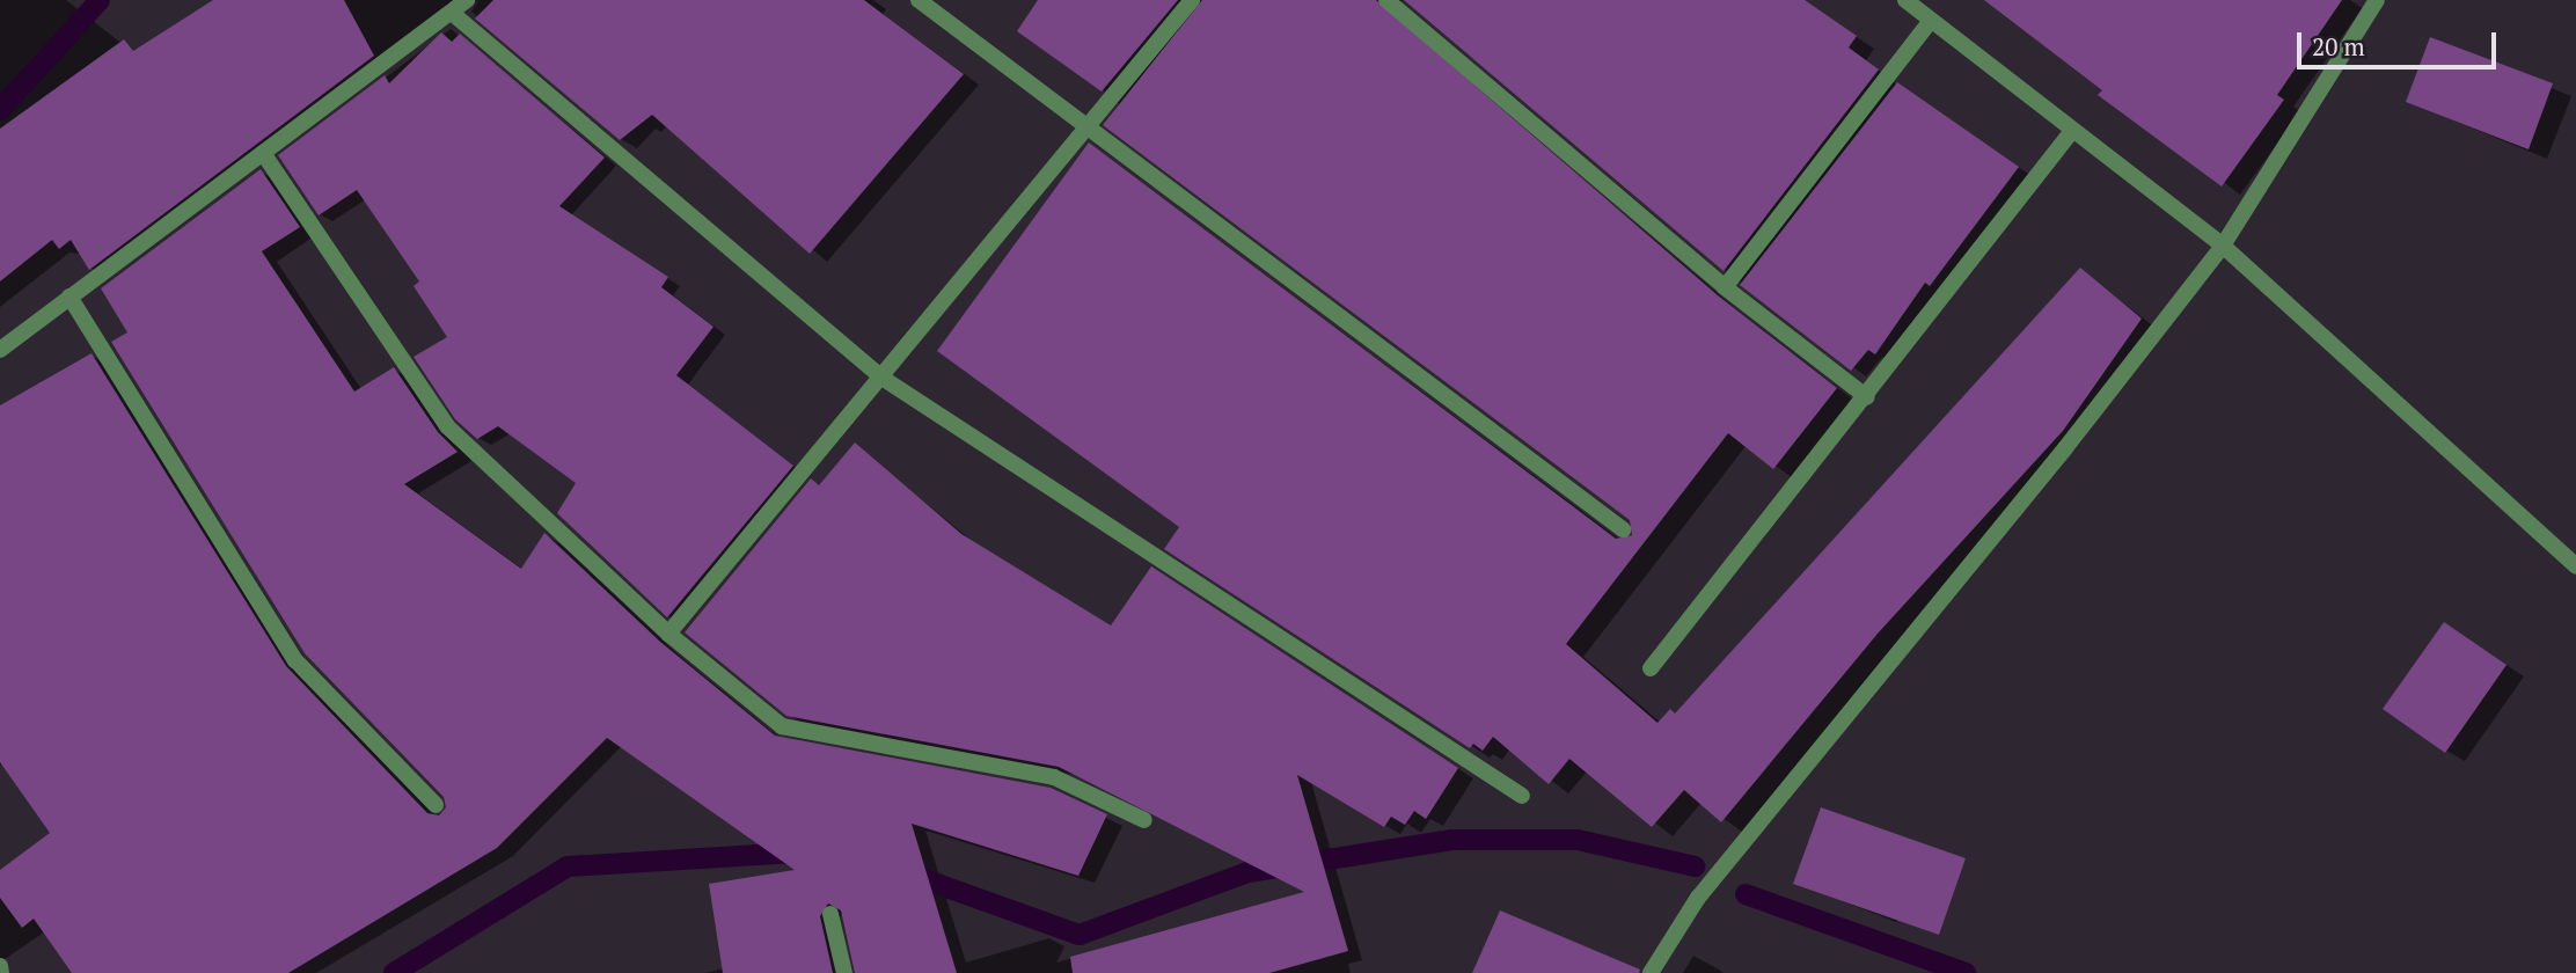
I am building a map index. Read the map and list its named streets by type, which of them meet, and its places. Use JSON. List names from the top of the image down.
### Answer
{
  "scale_bar": "20 m"
}
